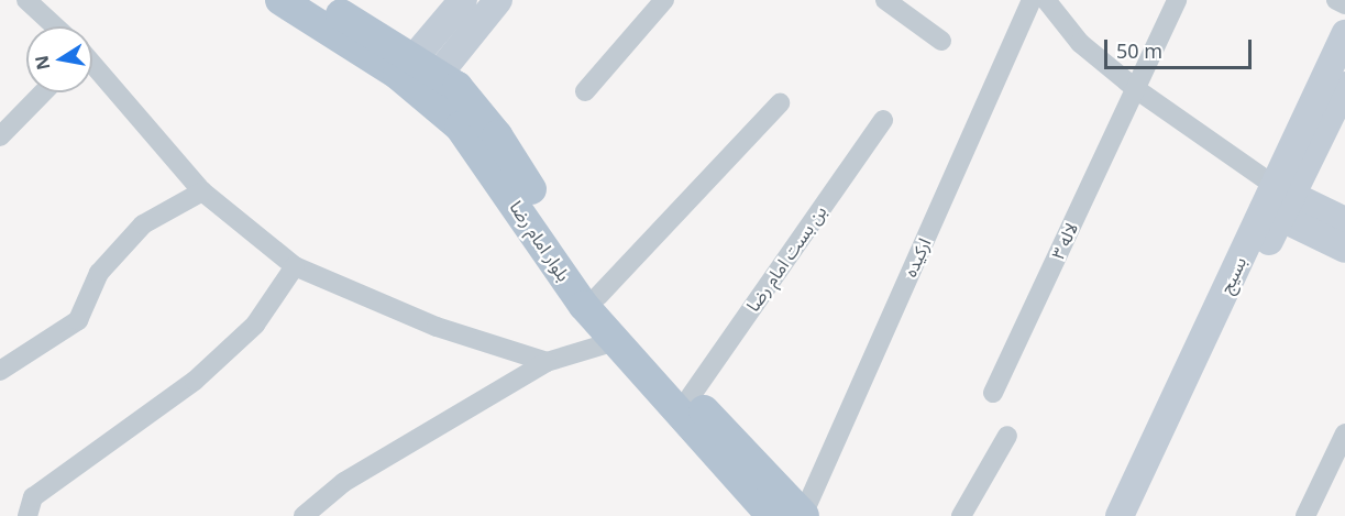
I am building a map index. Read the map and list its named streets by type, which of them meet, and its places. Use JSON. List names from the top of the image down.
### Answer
{
  "streets": {
    "main road": ["بلوار امام رضا"],
    "street": [
      "لاله ۳",
      "ارکیده",
      "بن بست امام رضا",
      "بسیج"
    ]
  },
  "crossings": [
    ["بلوار امام رضا", "ارکیده"],
    ["بلوار امام رضا", "بن بست امام رضا"]
  ],
  "scale_bar": "50 m",
  "north": "left"
}
